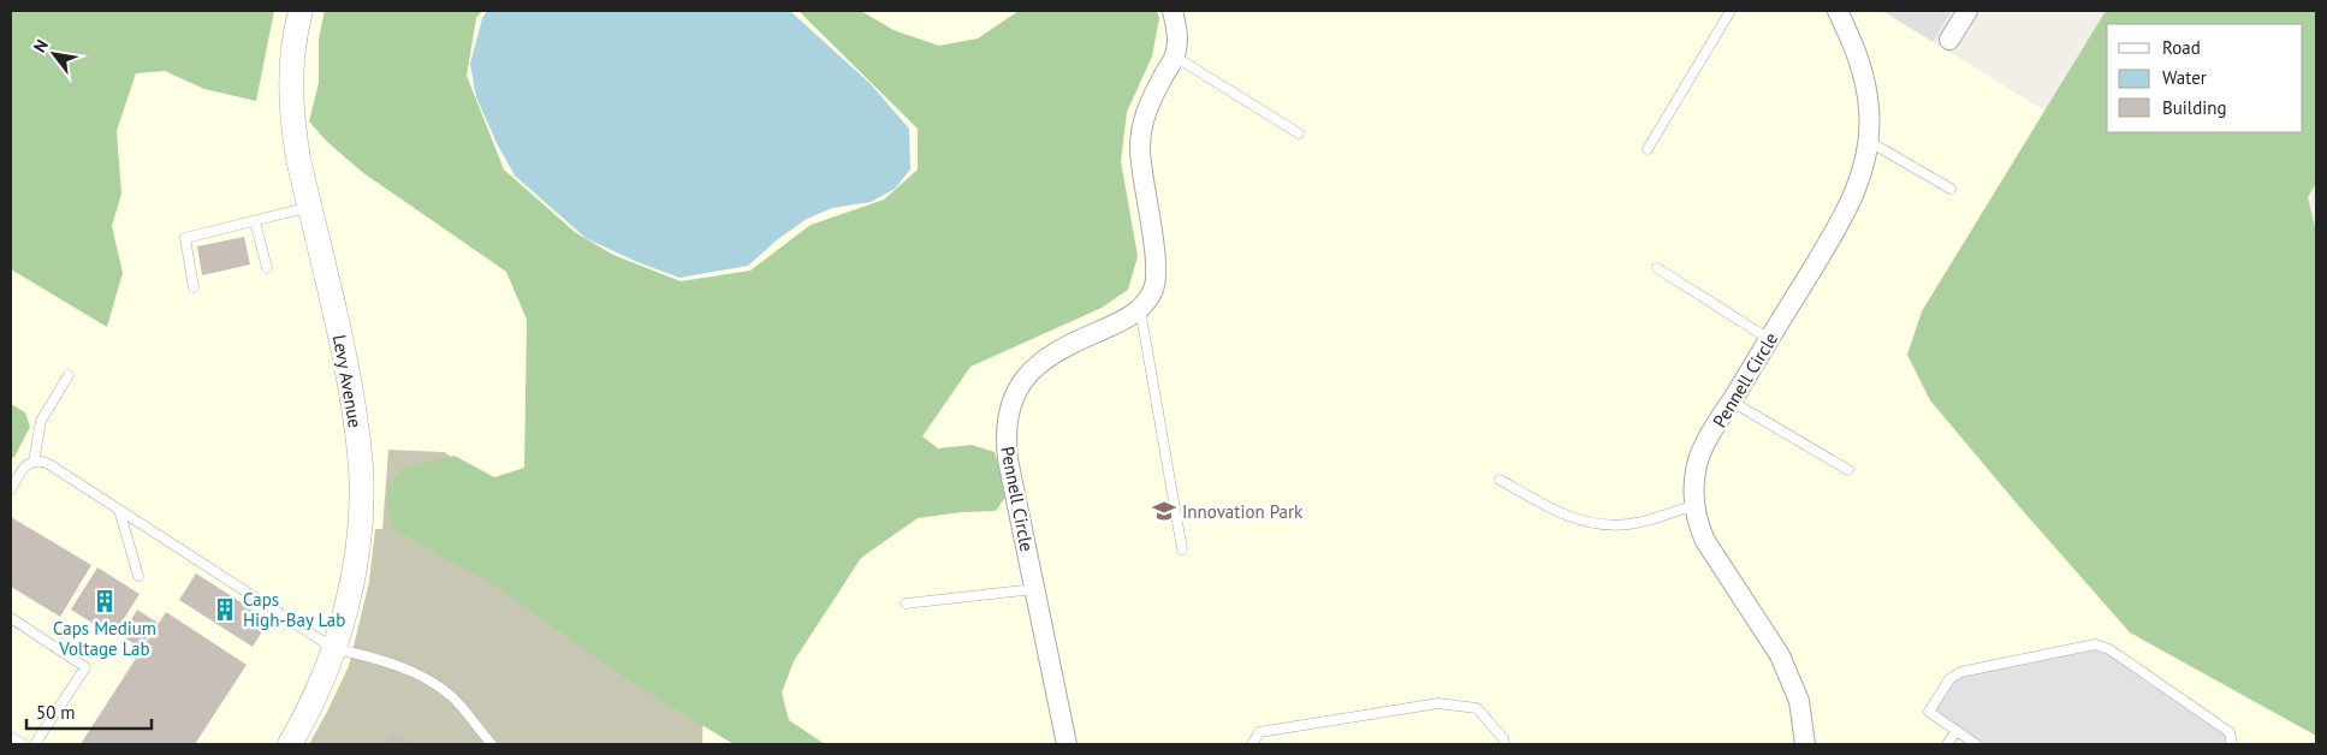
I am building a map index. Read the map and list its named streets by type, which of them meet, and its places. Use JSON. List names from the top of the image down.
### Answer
{
  "streets": {
    "street": ["Pennell Circle", "Levy Avenue"]
  },
  "places": {
    "school or university": ["Innovation Park"],
    "building": ["Caps Medium Voltage Lab", "Caps High-Bay Lab"]
  },
  "legend": ["Road", "Water", "Building"],
  "scale_bar": "50 m",
  "north": "top left"
}
